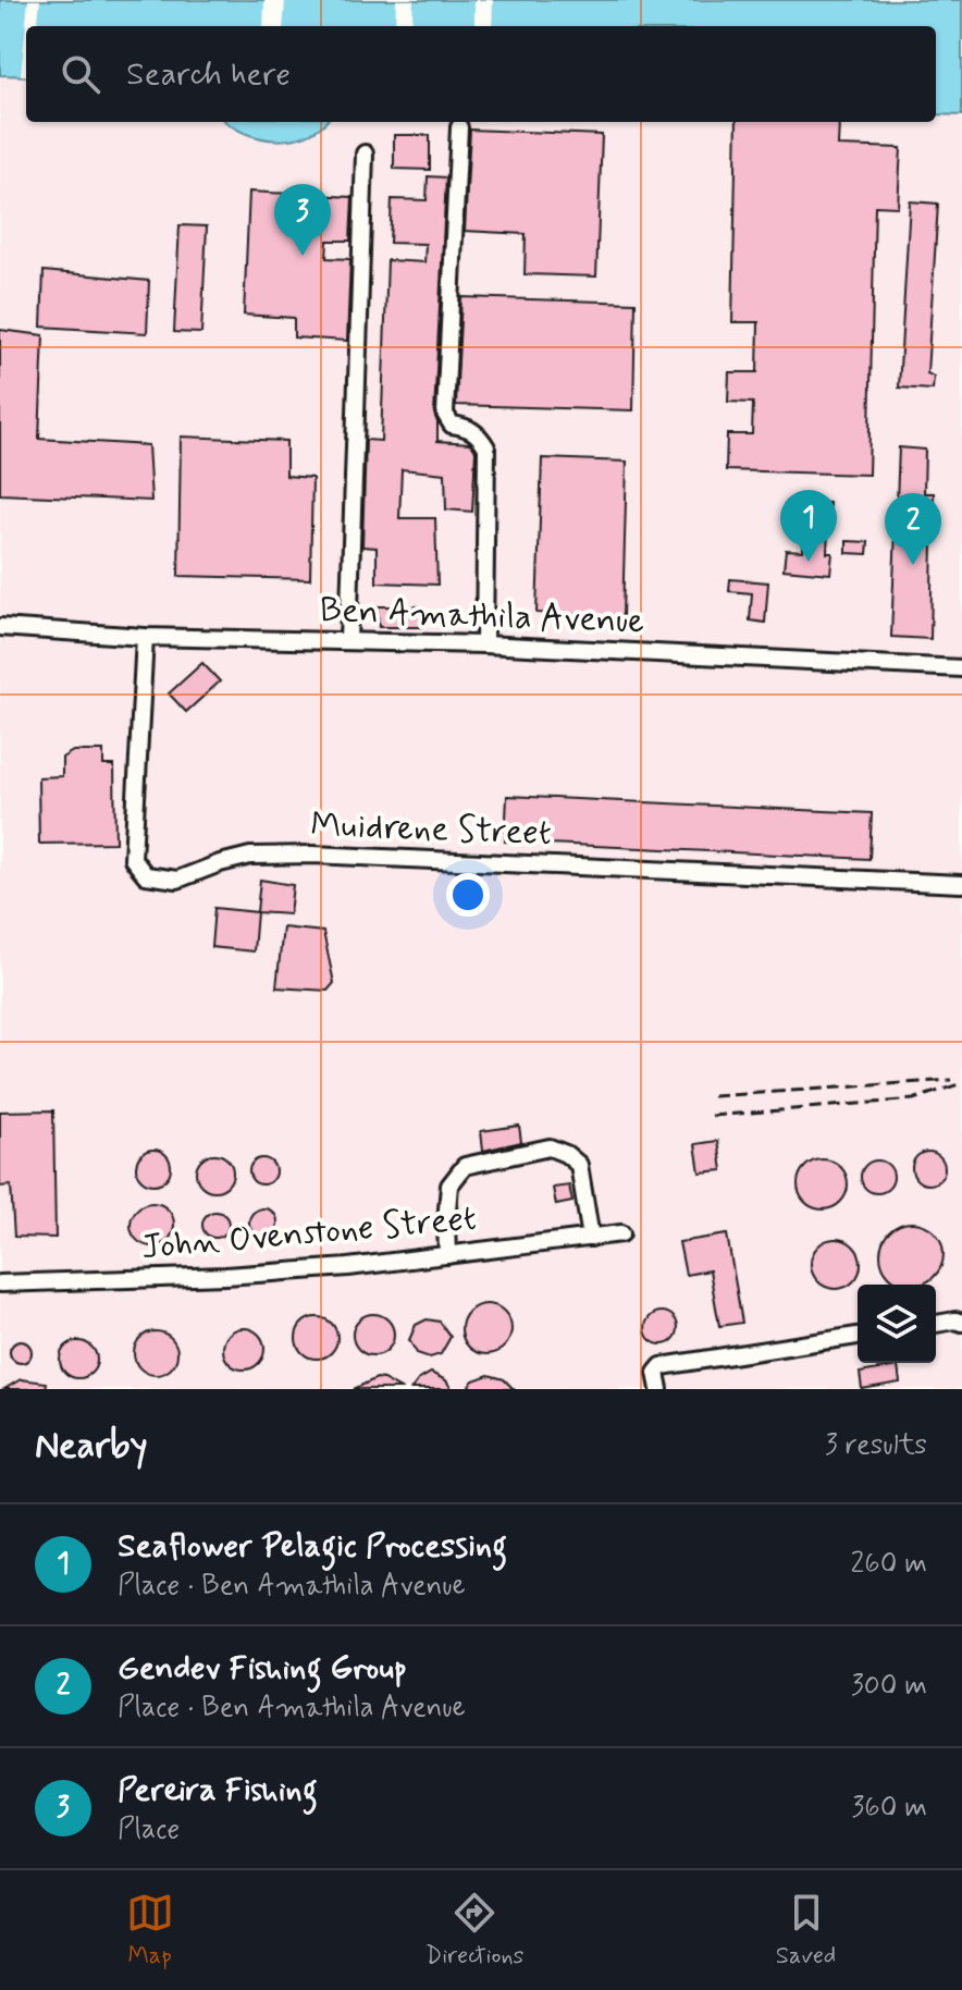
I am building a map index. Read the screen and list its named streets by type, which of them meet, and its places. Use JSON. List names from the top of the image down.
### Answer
{
  "streets": {
    "street": ["Ben Amathila Avenue", "Muidrene Street", "John Ovenstone Street"]
  },
  "crossings": [
    ["Ben Amathila Avenue", "Muidrene Street"]
  ],
  "page": {
    "search": "Search here",
    "pins": ["3", "1", "2"],
    "heading": ["Nearby", "3 results"],
    "list": [
      {
        "mark": "1",
        "name": "Seaflower Pelagic Processing",
        "note": "Place · Ben Amathila Avenue",
        "value": "260 m"
      },
      {
        "mark": "2",
        "name": "Gendev Fishing Group",
        "note": "Place · Ben Amathila Avenue",
        "value": "300 m"
      },
      {
        "mark": "3",
        "name": "Pereira Fishing",
        "note": "Place",
        "value": "360 m"
      }
    ],
    "nav": ["Map", "Directions", "Saved"]
  }
}
